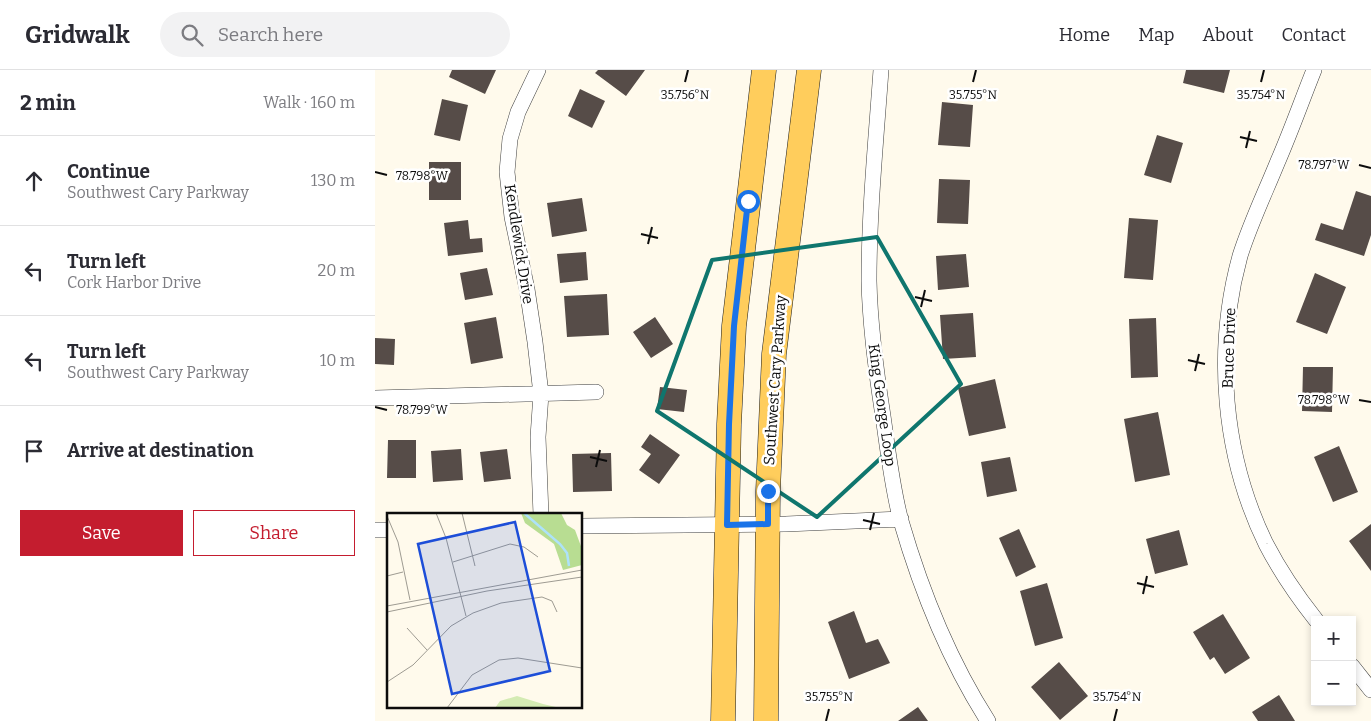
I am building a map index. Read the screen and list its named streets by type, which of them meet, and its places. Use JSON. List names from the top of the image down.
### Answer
{
  "streets": {
    "main road": ["Southwest Cary Parkway"],
    "street": ["Kendlewick Drive", "Bruce Drive", "King George Loop"]
  },
  "page": {
    "header": "Gridwalk",
    "search": "Search here",
    "nav": [
      "Home",
      "Map",
      "About",
      "Contact"
    ],
    "heading": ["2 min", "Walk · 160 m"],
    "list": [
      ["Continue", "Southwest Cary Parkway", "130 m"],
      ["Turn left", "Cork Harbor Drive", "20 m"],
      ["Turn left", "Southwest Cary Parkway", "10 m"],
      "Arrive at destination"
    ],
    "buttons": ["Save", "Share"],
    "map_buttons": ["+", "−"]
  },
  "coordinates": [
    "35.756°N",
    "35.755°N",
    "35.754°N",
    "78.797°W",
    "78.798°W",
    "78.799°W"
  ]
}
